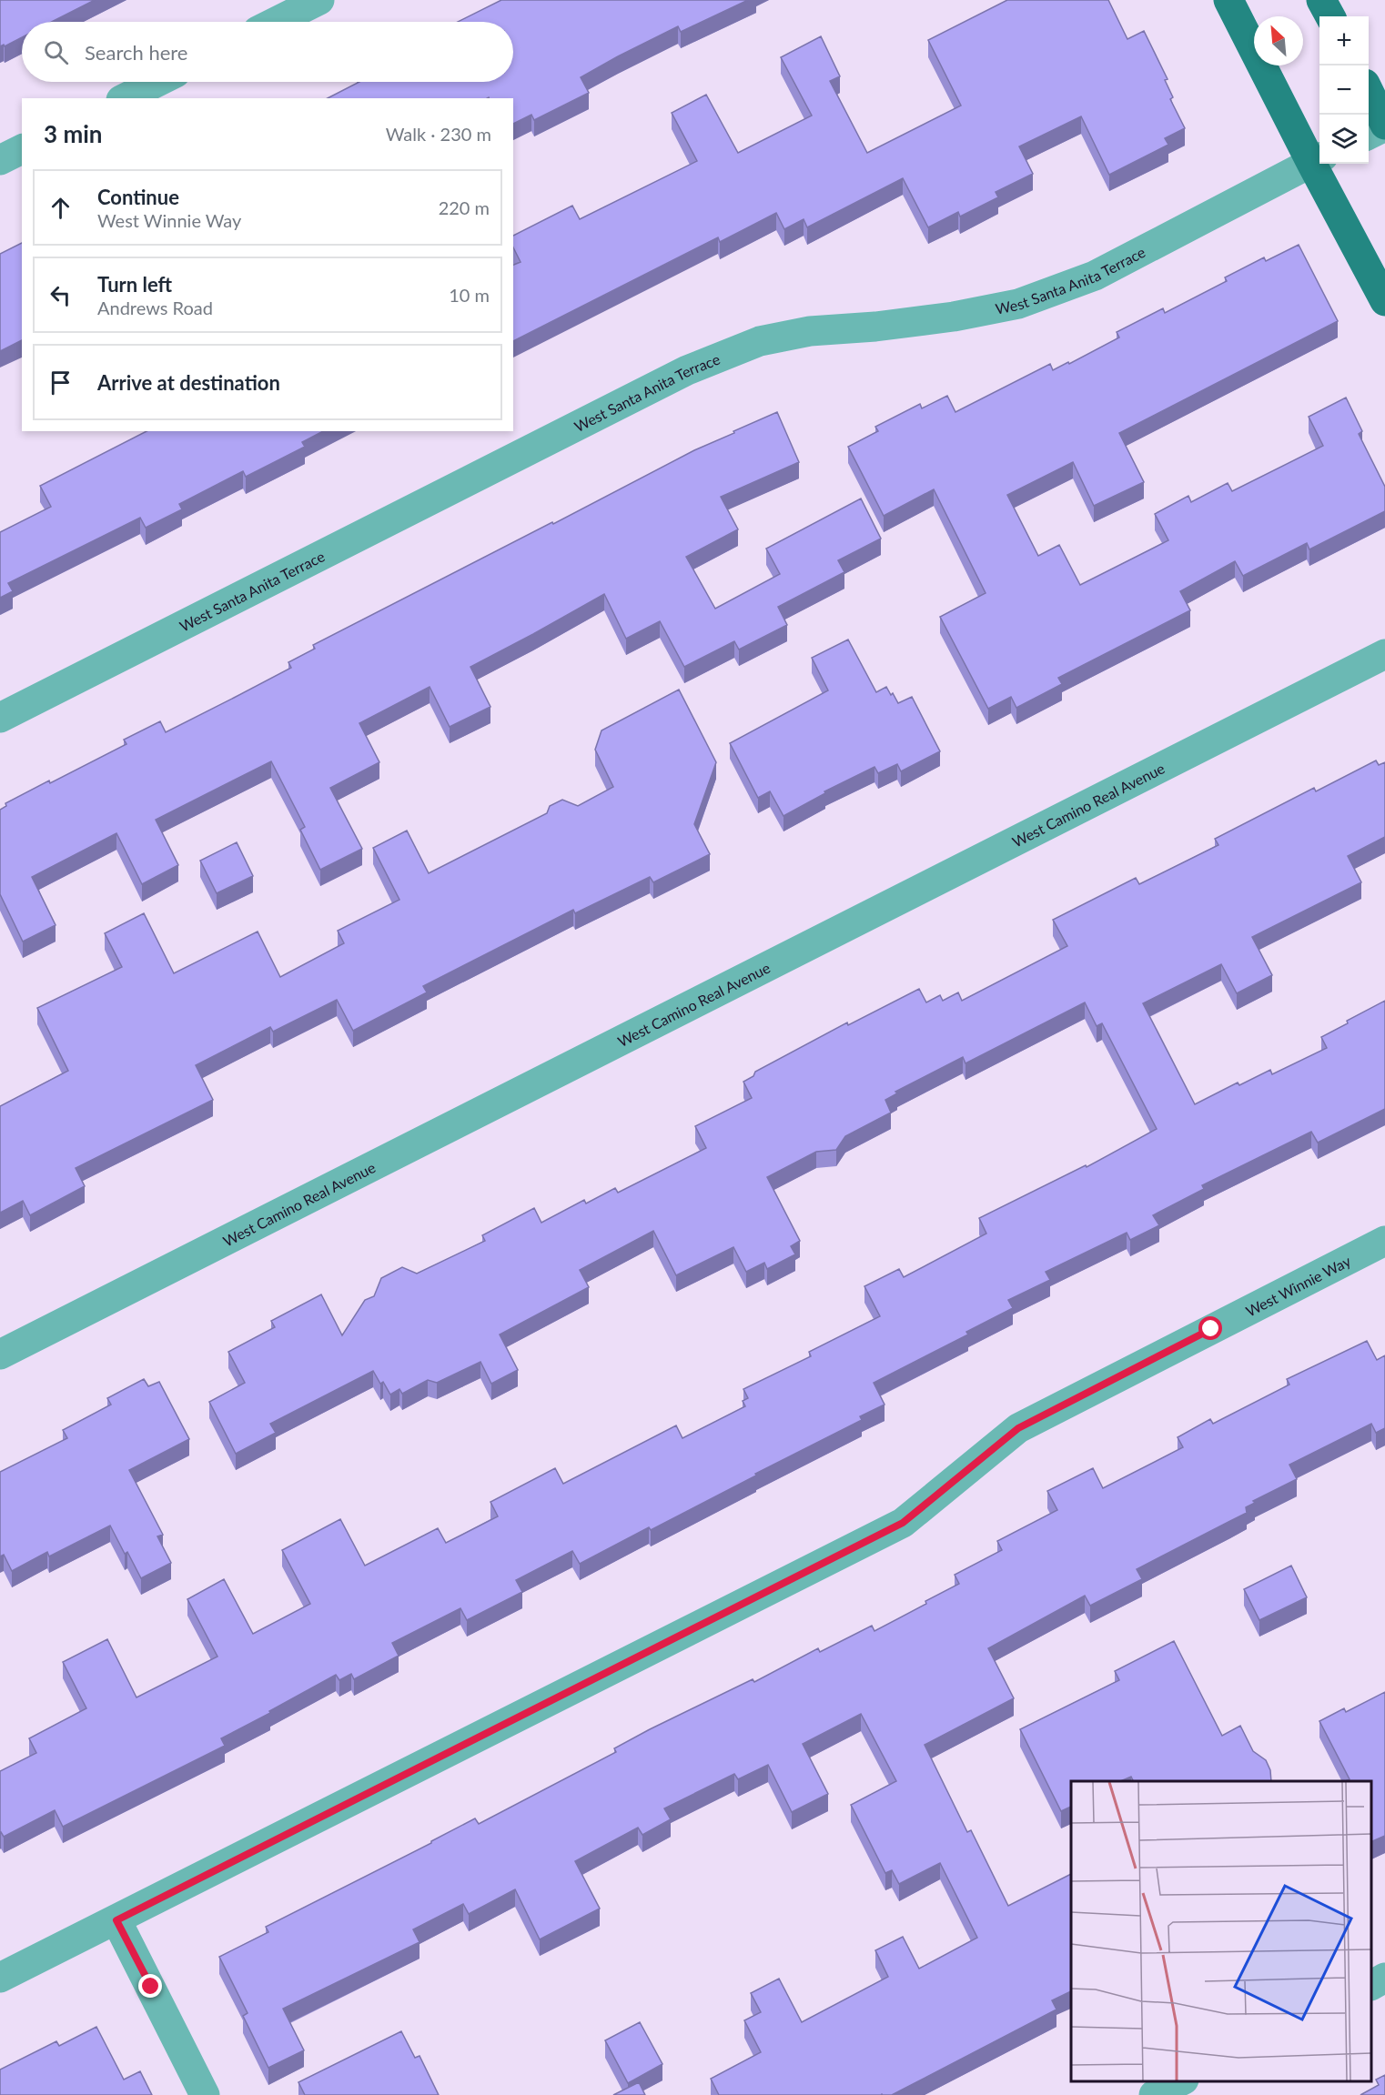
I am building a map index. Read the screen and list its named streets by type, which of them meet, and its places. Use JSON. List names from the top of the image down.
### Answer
{
  "streets": {
    "street": ["West Santa Anita Terrace", "West Camino Real Avenue", "West Winnie Way"]
  },
  "north": "top left",
  "page": {
    "map_buttons": ["+", "−"],
    "search": "Search here",
    "heading": ["3 min", "Walk · 230 m"],
    "list": [
      ["Continue", "West Winnie Way", "220 m"],
      ["Turn left", "Andrews Road", "10 m"],
      "Arrive at destination"
    ]
  }
}
